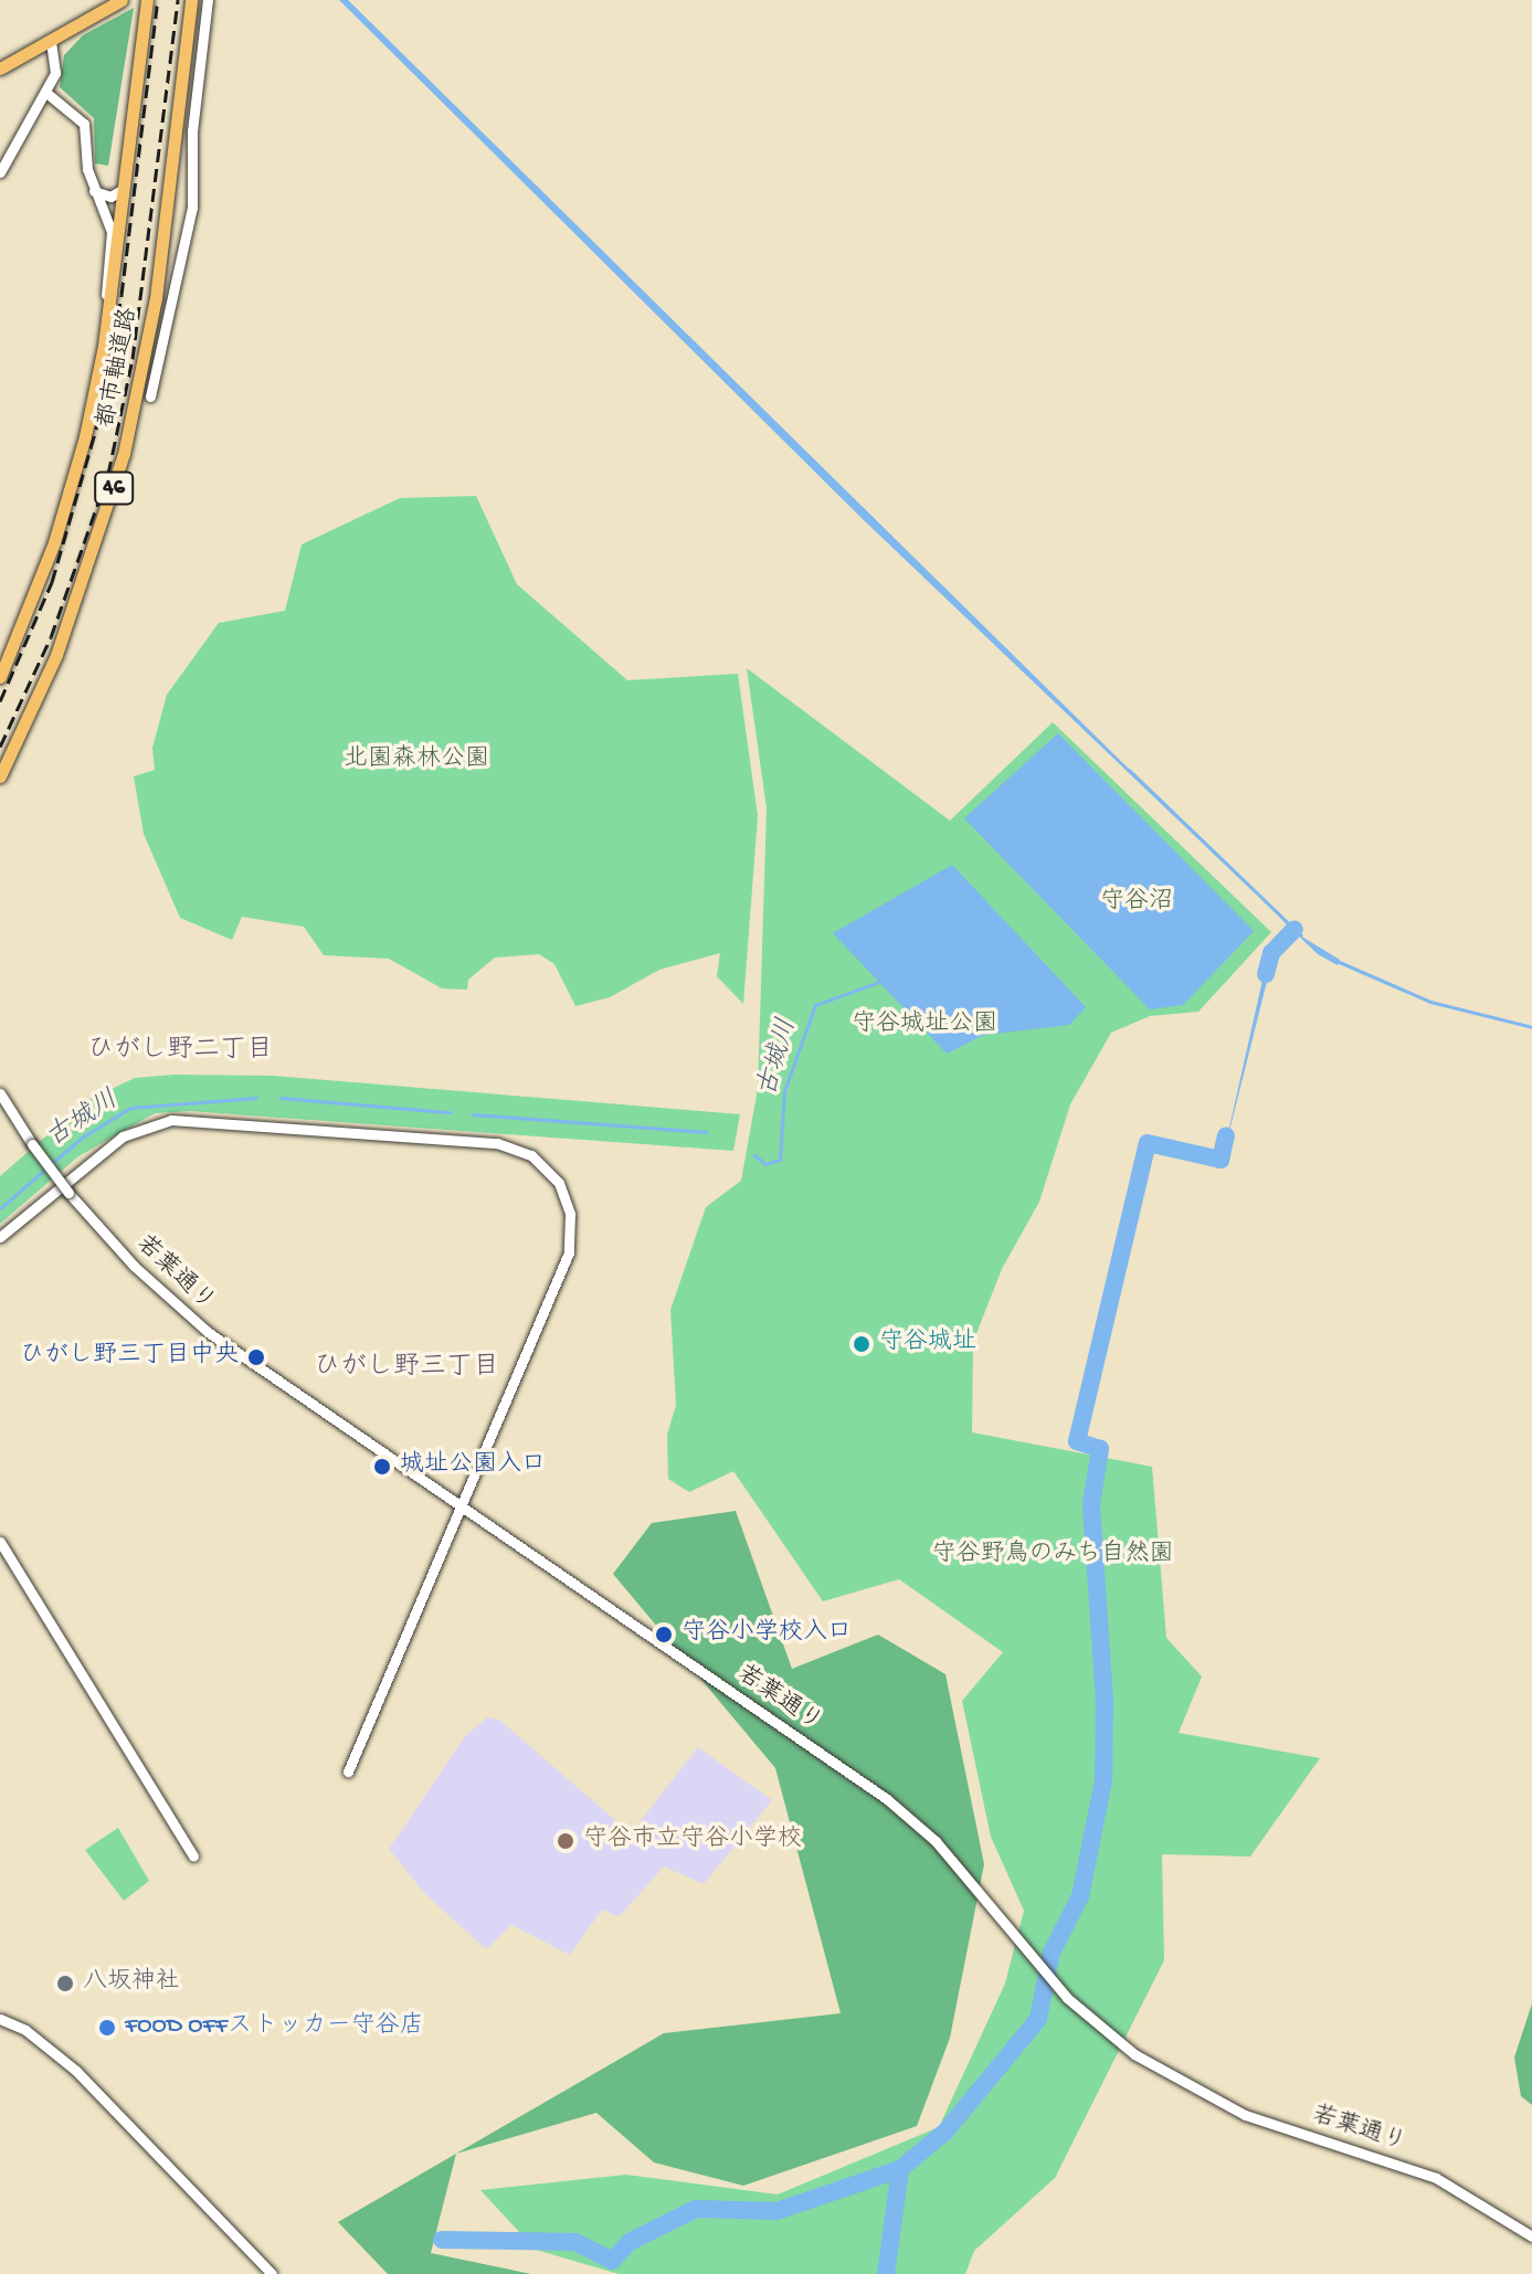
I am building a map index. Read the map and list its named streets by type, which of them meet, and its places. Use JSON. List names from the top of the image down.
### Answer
{
  "streets": {
    "main road": ["都市軸道路", "46"],
    "street": ["若葉通り"]
  },
  "districts": ["ひがし野二丁目", "ひがし野三丁目"],
  "water": ["古城川"],
  "parks": [
    "北園森林公園",
    "守谷沼",
    "守谷城址公園",
    "守谷野鳥のみち自然園"
  ],
  "places": [
    "守谷城址",
    "ひがし野三丁目中央",
    "城址公園入口",
    "守谷小学校入口",
    "守谷市立守谷小学校",
    "八坂神社",
    "FOOD OFFストッカー守谷店"
  ]
}
